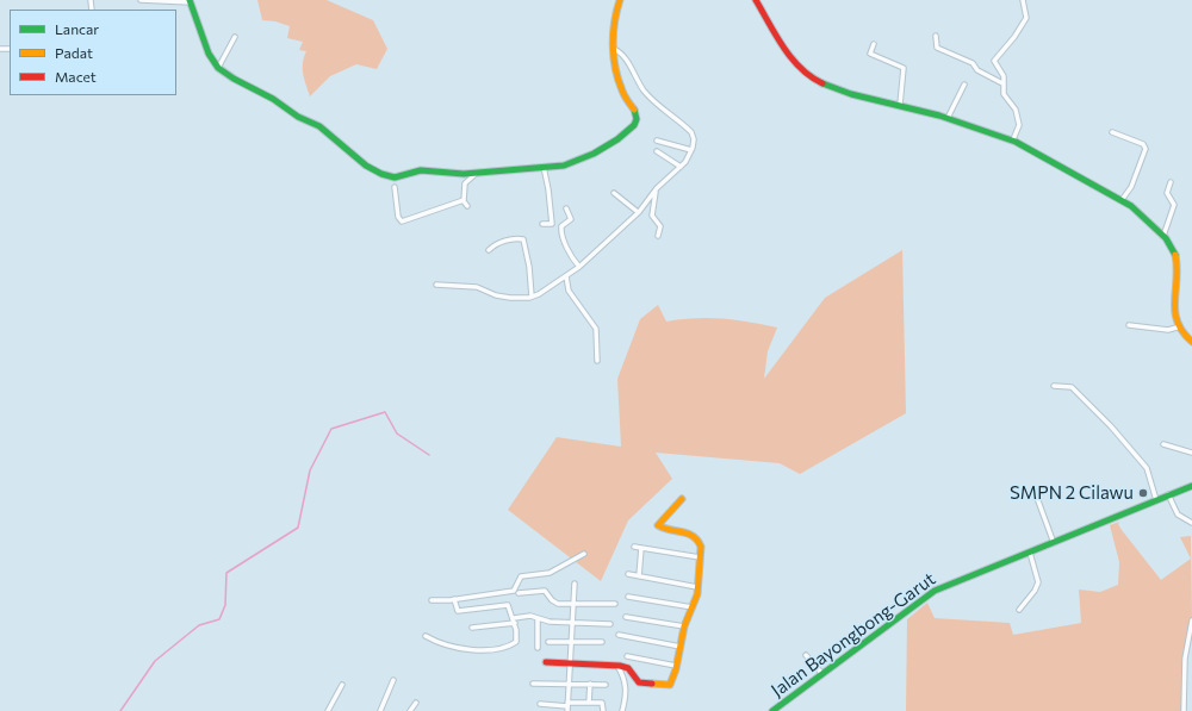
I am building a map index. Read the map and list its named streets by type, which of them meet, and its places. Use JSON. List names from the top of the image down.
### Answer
{
  "streets": {
    "street": ["Jalan Bayongbong-Garut"]
  },
  "places": ["SMPN 2 Cilawu"],
  "legend": ["Lancar", "Padat", "Macet"]
}
